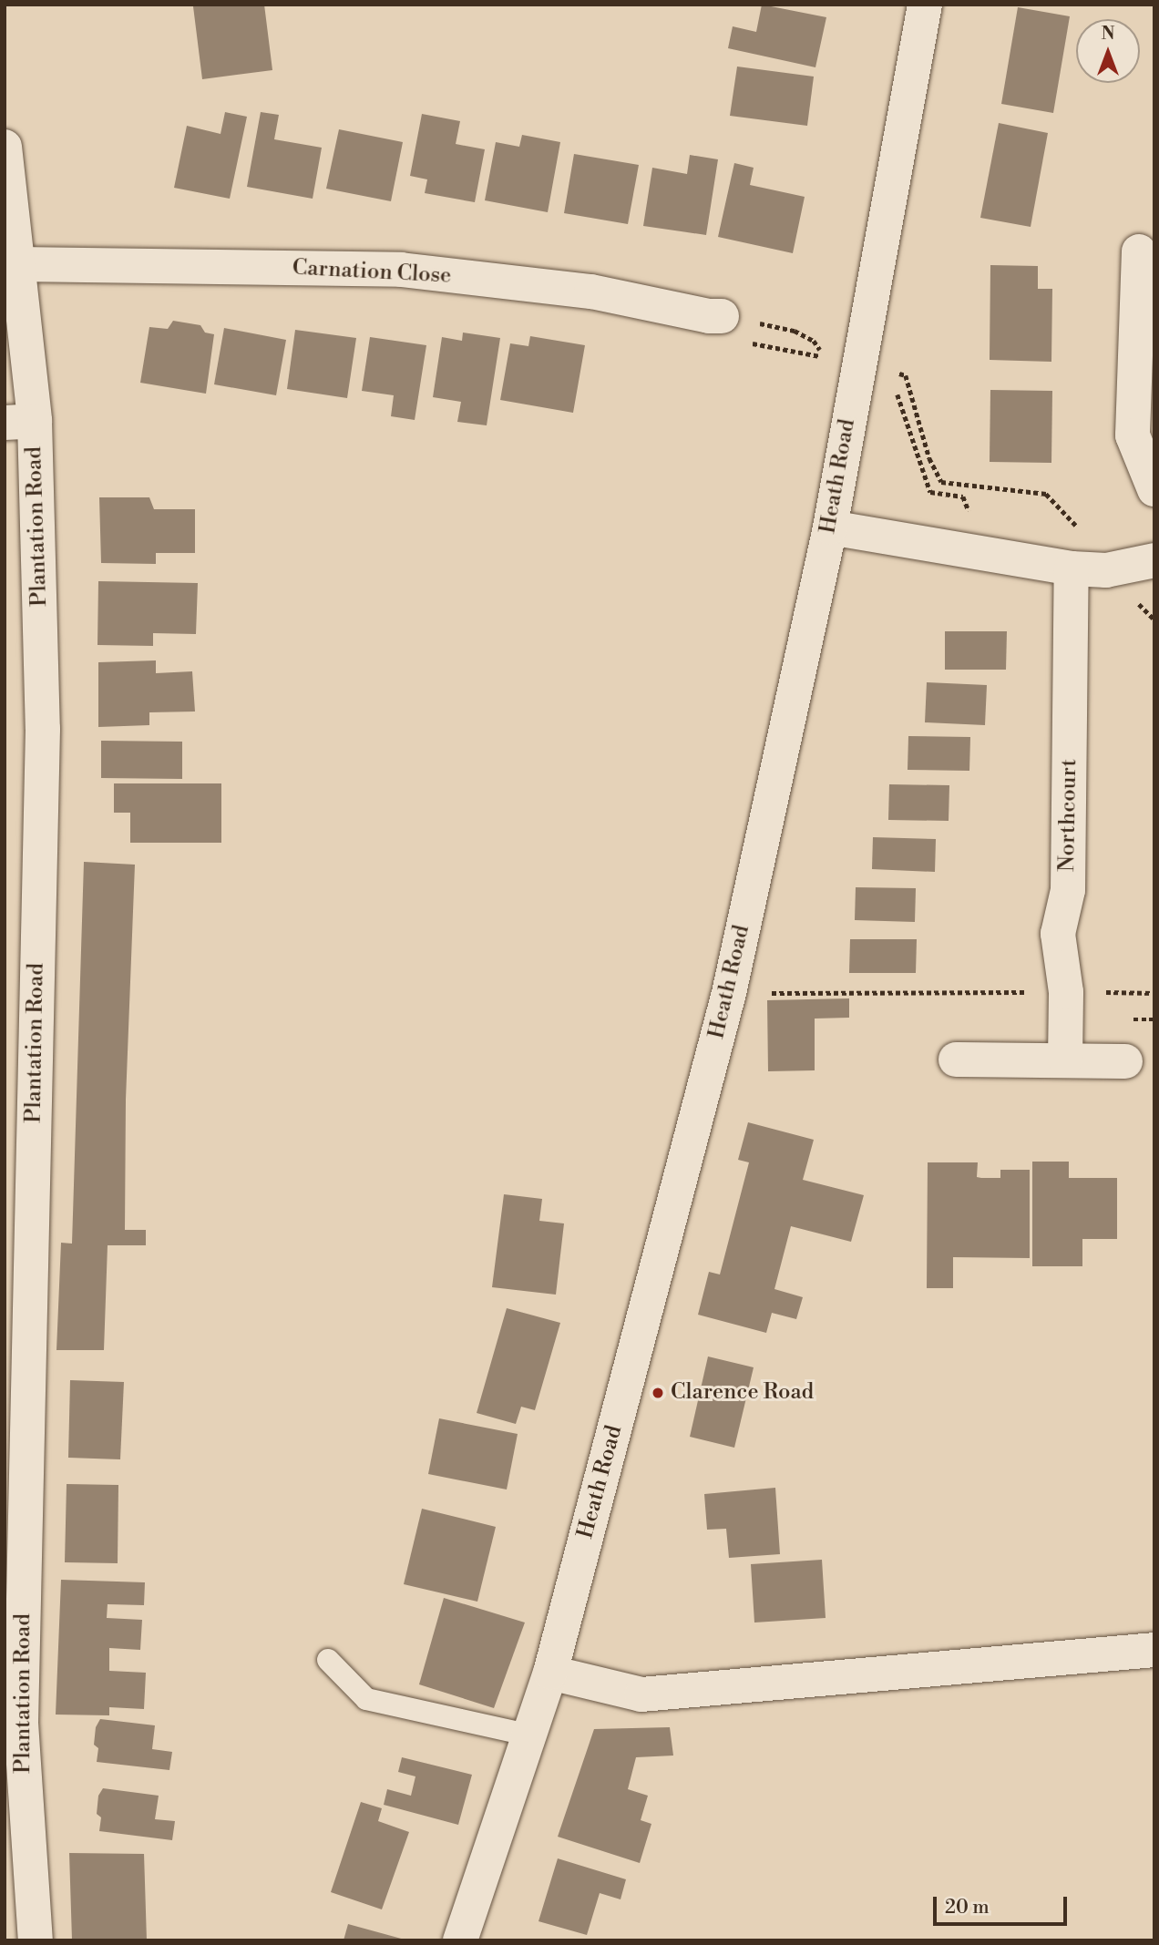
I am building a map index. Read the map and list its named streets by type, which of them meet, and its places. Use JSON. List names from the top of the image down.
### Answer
{
  "streets": {
    "street": [
      "Carnation Close",
      "Heath Road",
      "Plantation Road",
      "Northcourt"
    ]
  },
  "crossings": [
    ["Carnation Close", "Plantation Road"]
  ],
  "places": ["Clarence Road"],
  "scale_bar": "20 m",
  "north": "top"
}
